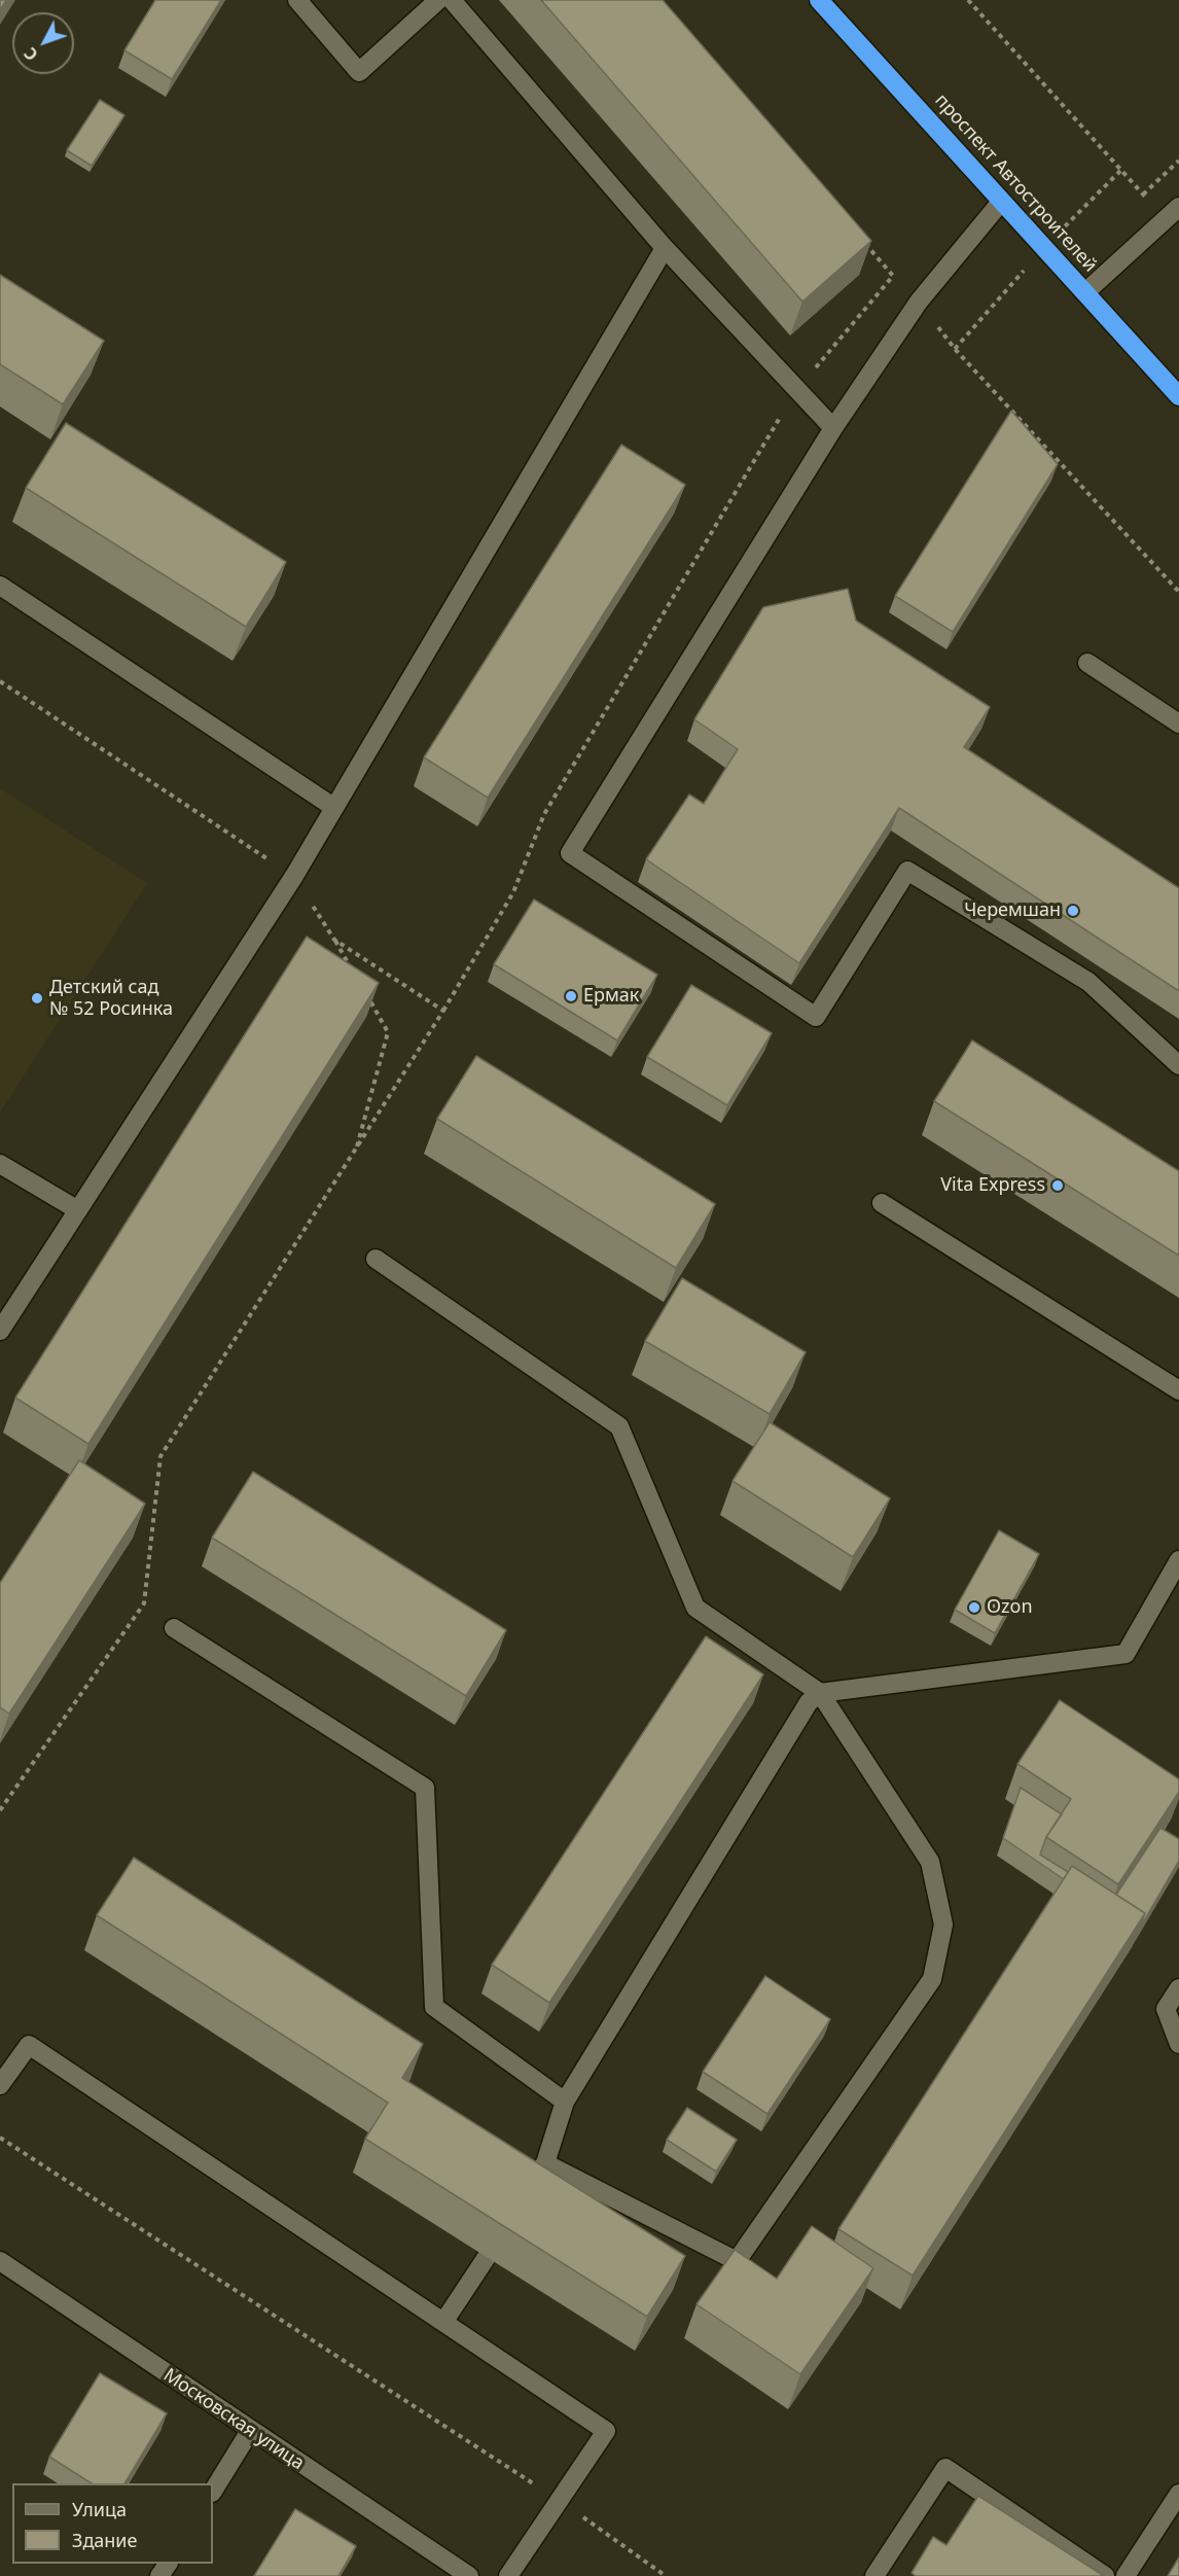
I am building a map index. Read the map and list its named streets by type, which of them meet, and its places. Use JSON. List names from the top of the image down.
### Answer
{
  "streets": {
    "highway": ["проспект Автостроителей"],
    "street": ["Московская улица"]
  },
  "places": [
    "Черемшан",
    "Ермак",
    "Детский сад № 52 Росинка",
    "Vita Express",
    "Ozon"
  ],
  "legend": ["Улица", "Здание"],
  "north": "bottom left"
}
